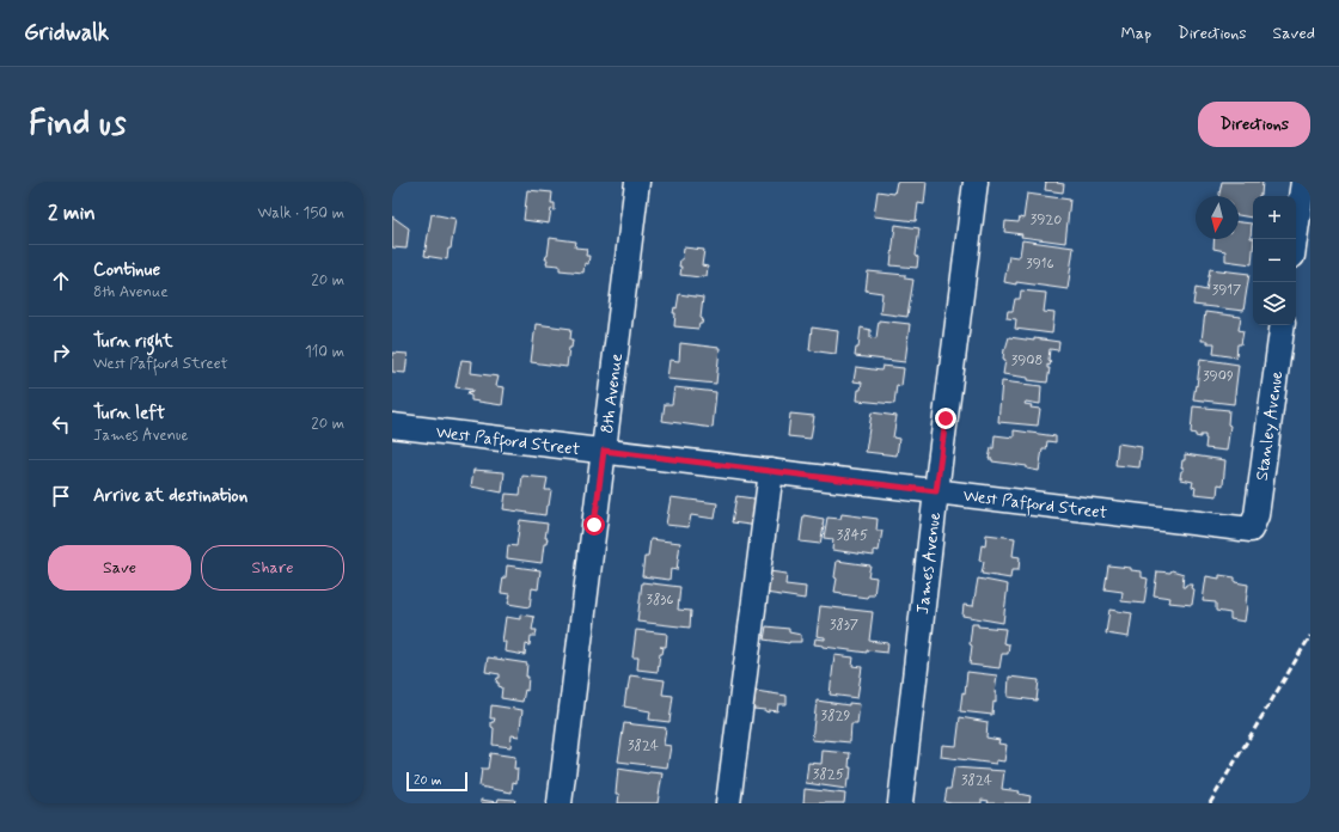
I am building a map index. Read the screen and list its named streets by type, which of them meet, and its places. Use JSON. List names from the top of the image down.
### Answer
{
  "streets": {
    "street": [
      "8th Avenue",
      "Stanley Avenue",
      "West Pafford Street",
      "James Avenue"
    ]
  },
  "crossings": [
    ["8th Avenue", "West Pafford Street"],
    ["Stanley Avenue", "West Pafford Street"],
    ["West Pafford Street", "James Avenue"]
  ],
  "house_numbers": [
    "3920",
    "3916",
    "3917",
    "3908",
    "3909",
    "3845",
    "3836",
    "3837",
    "3829",
    "3824",
    "3825",
    "3824"
  ],
  "scale_bar": "20 m",
  "north": "bottom",
  "page": {
    "header": "Gridwalk",
    "nav": ["Map", "Directions", "Saved"],
    "buttons": [
      "Directions",
      ["Save", "Share"]
    ],
    "title": "Find us",
    "heading": ["2 min", "Walk · 150 m"],
    "map_buttons": ["+", "−"],
    "list": [
      ["Continue", "8th Avenue", "20 m"],
      ["Turn right", "West Pafford Street", "110 m"],
      ["Turn left", "James Avenue", "20 m"],
      "Arrive at destination"
    ],
    "scale": "20 m"
  }
}
